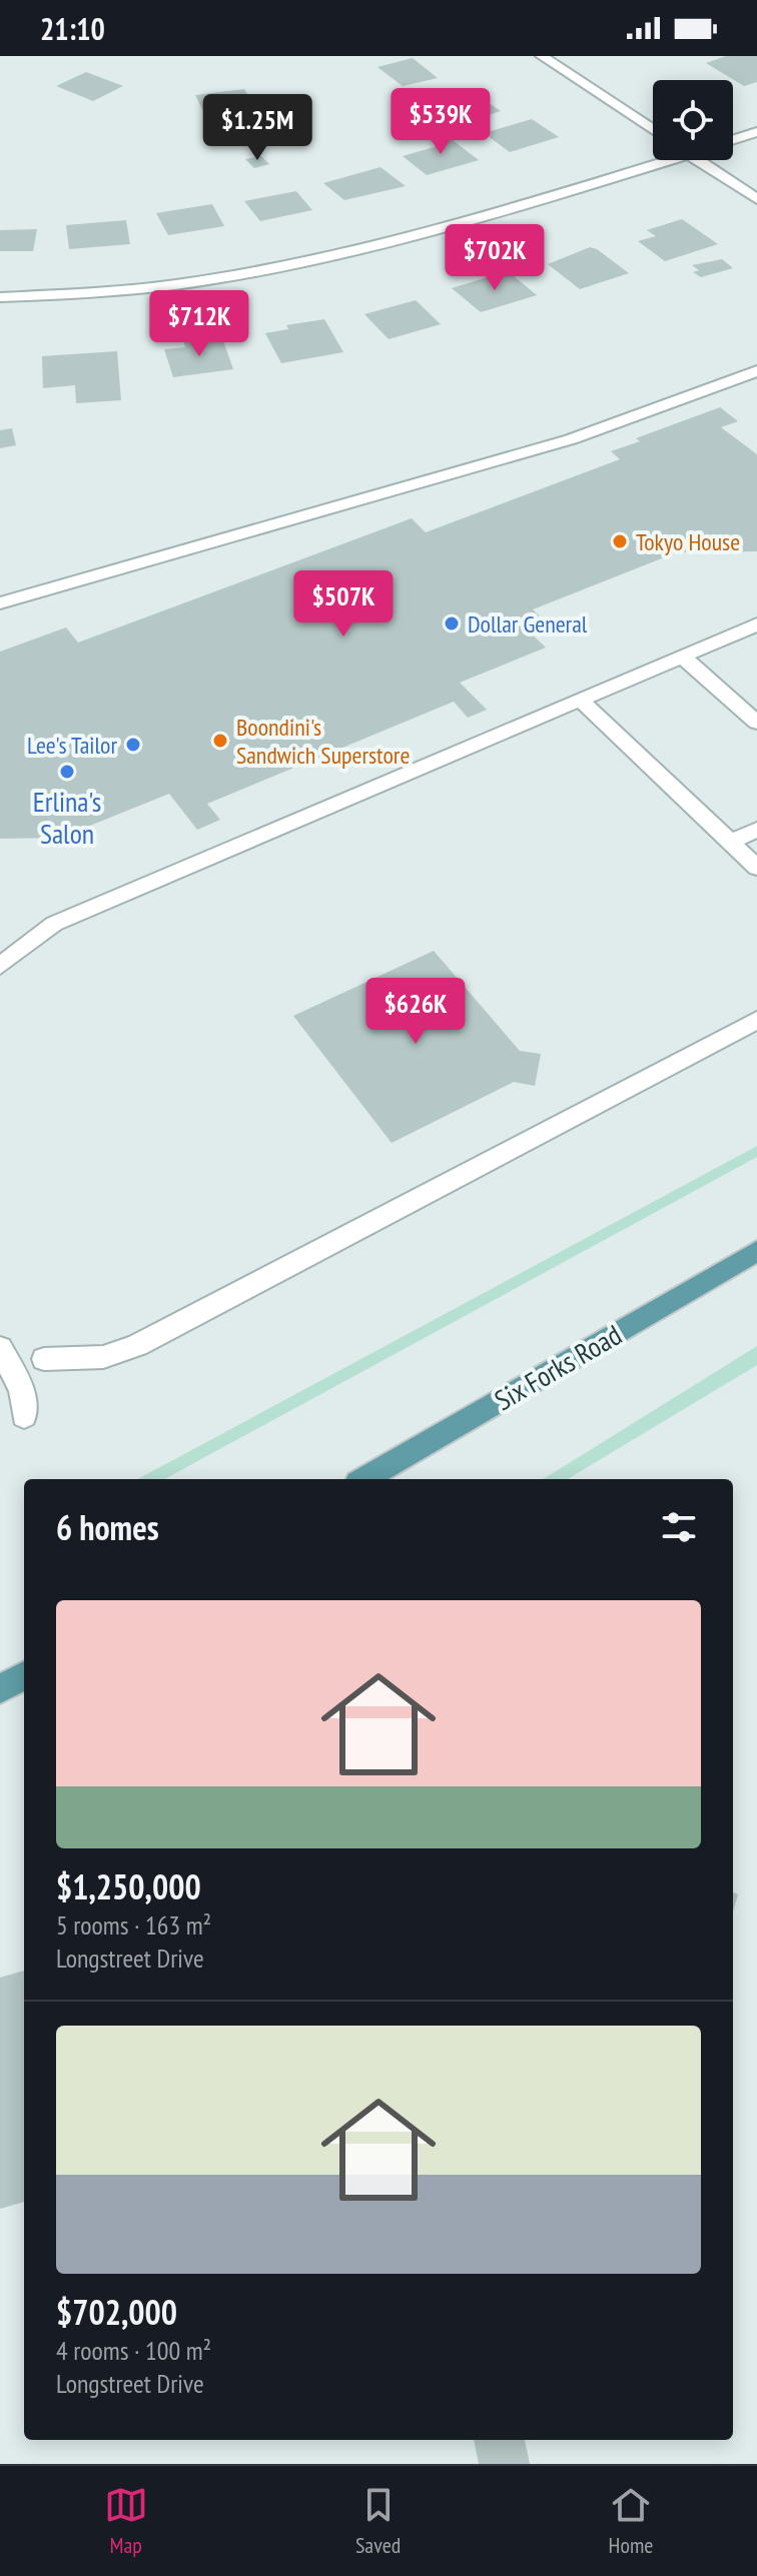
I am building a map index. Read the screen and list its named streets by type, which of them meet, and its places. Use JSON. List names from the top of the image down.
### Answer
{
  "streets": {
    "main road": ["Six Forks Road"]
  },
  "places": [
    "Tokyo House",
    "Dollar General",
    "Boondini's Sandwich Superstore",
    "Lee's Tailor",
    "Erlina's Salon"
  ],
  "page": {
    "status": "21:10",
    "price": [
      "$539K",
      "$1.25M",
      "$702K",
      "$712K",
      "$507K",
      "$626K"
    ],
    "heading": "6 homes",
    "list": [
      {
        "name": "$1,250,000",
        "note": "5 rooms · 163 m² · Longstreet Drive"
      },
      {
        "name": "$702,000",
        "note": "4 rooms · 100 m² · Longstreet Drive"
      }
    ],
    "tabs": ["Map", "Saved", "Home"]
  }
}
